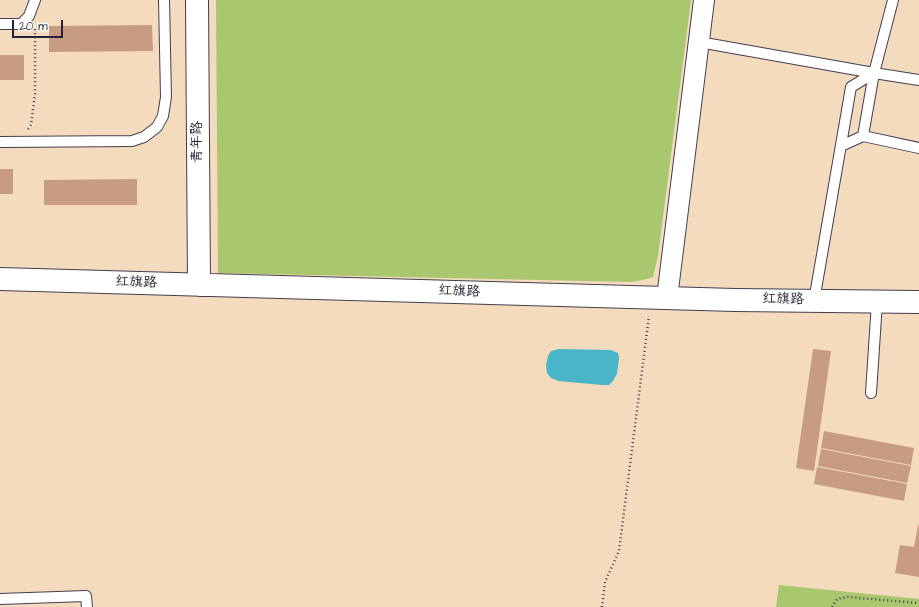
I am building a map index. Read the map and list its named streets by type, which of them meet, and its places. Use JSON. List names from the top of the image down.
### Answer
{
  "streets": {
    "street": ["青年路", "红旗路"]
  },
  "crossings": [
    ["青年路", "红旗路"]
  ],
  "scale_bar": "20 m"
}
